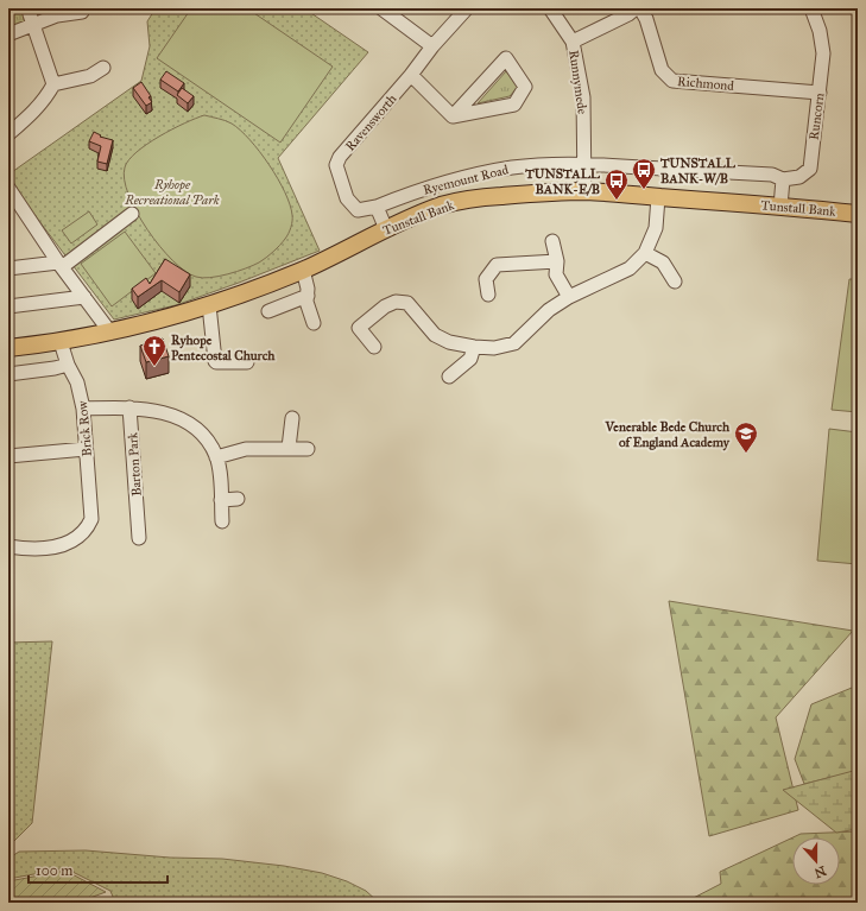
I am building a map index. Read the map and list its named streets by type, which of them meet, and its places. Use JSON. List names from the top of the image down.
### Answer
{
  "streets": {
    "main road": ["Tunstall Bank"],
    "street": [
      "Runnymede",
      "Richmond",
      "Runcorn",
      "Ravensworth",
      "Ryemount Road",
      "Brick Row",
      "Barton Park"
    ]
  },
  "crossings": [
    ["Runnymede", "Ryemount Road"],
    ["Runnymede", "Tunstall Bank"],
    ["Richmond", "Runcorn"],
    ["Runcorn", "Ryemount Road"],
    ["Ravensworth", "Ryemount Road"],
    ["Tunstall Bank", "Brick Row"]
  ],
  "parks": ["Ryhope Recreational Park"],
  "places": {
    "bus stop": ["TUNSTALL BANK-W/B", "TUNSTALL BANK-E/B"],
    "church": ["Ryhope Pentecostal Church"],
    "school or university": ["Venerable Bede Church of England Academy"]
  },
  "scale_bar": "100 m",
  "north": "bottom"
}
